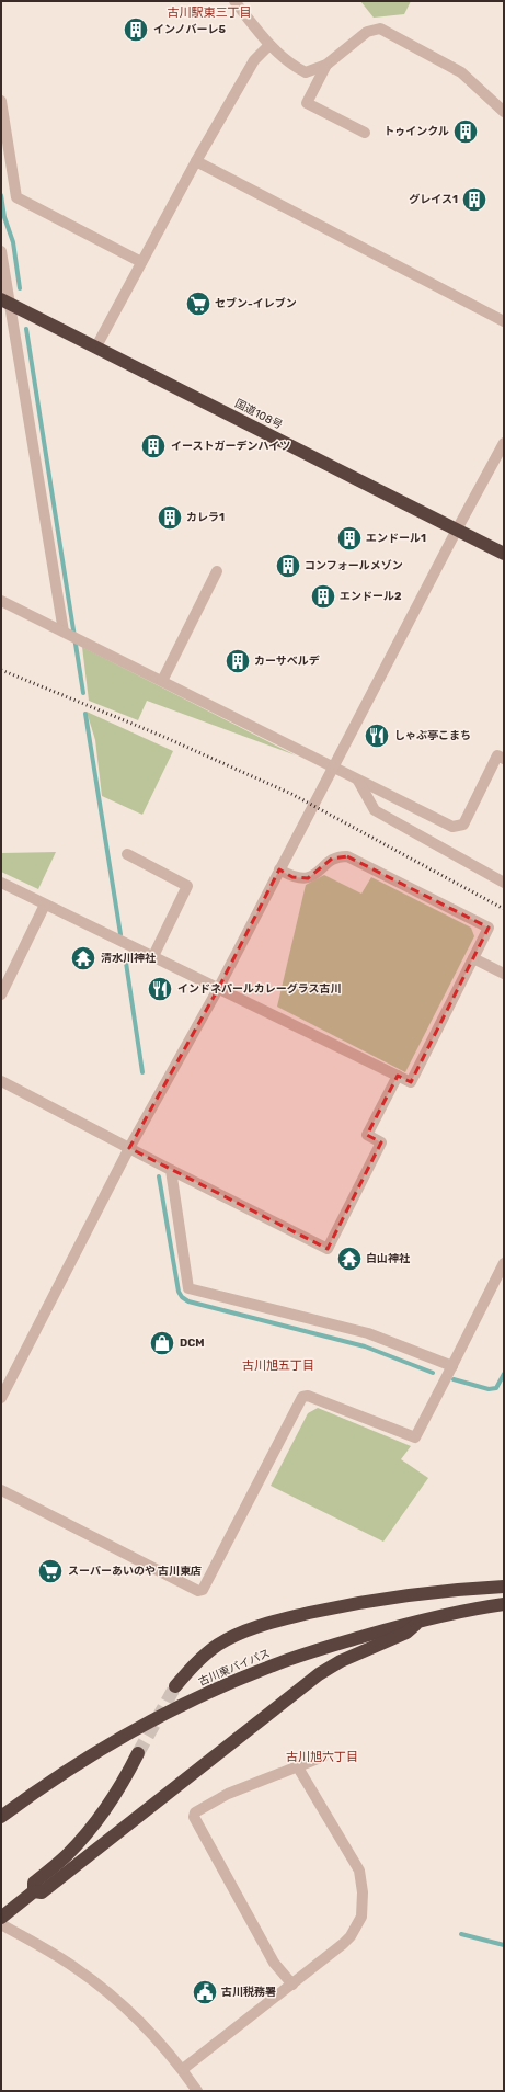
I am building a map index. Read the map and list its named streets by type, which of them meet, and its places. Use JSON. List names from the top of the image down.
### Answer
{
  "streets": {
    "highway": ["国道108号", "古川東バイパス"]
  },
  "districts": ["古川駅東三丁目", "古川旭五丁目", "古川旭六丁目"],
  "places": {
    "building": [
      "インノバーレ5",
      "トゥインクル",
      "グレイス1",
      "イーストガーデンハイツ",
      "カレラ1",
      "エンドール1",
      "コンフォールメゾン",
      "エンドール2",
      "カーサベルデ"
    ],
    "supermarket": ["セブン-イレブン", "スーパーあいのや 古川東店"],
    "restaurant": ["しゃぶ亭こまち", "インドネパールカレーグラス古川"],
    "temple": ["清水川神社", "白山神社"],
    "shop": ["DCM"],
    "public building": ["古川税務署"]
  }
}
